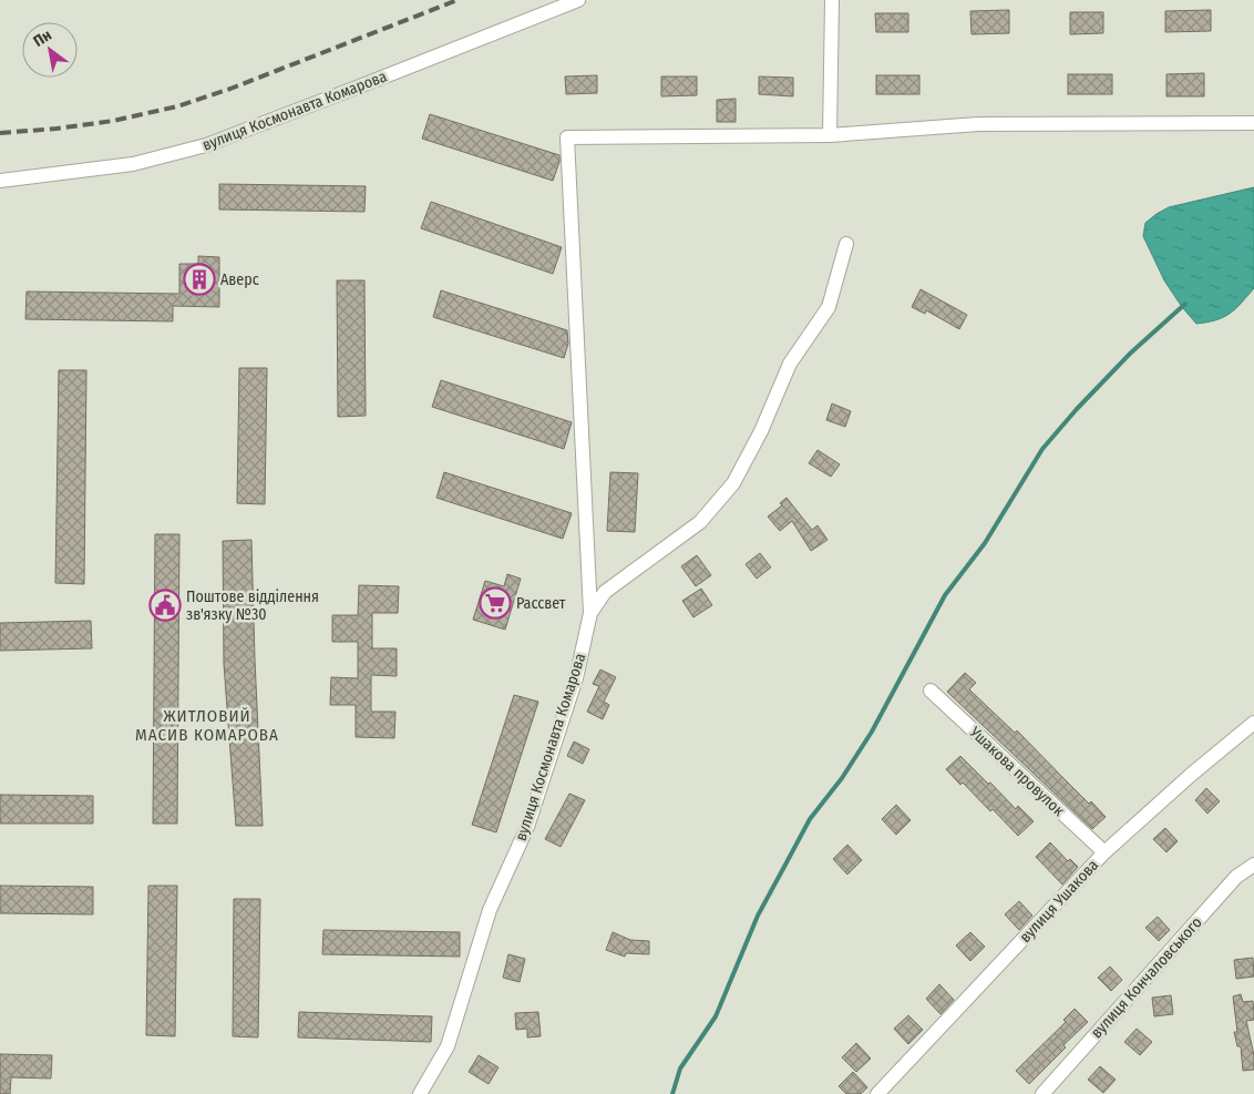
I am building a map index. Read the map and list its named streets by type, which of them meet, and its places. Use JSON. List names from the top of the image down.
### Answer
{
  "streets": {
    "street": [
      "вулиця Космонавта Комарова",
      "Ушакова провулок",
      "вулиця Ушакова",
      "вулиця Кончаловського"
    ]
  },
  "crossings": [
    ["Ушакова провулок", "вулиця Ушакова"]
  ],
  "districts": ["ЖИТЛОВИЙ МАСИВ КОМАРОВА"],
  "places": {
    "building": ["Аверс"],
    "supermarket": ["Рассвет"],
    "public building": ["Поштове відділення зв'язку №30"]
  },
  "north": "top left"
}
